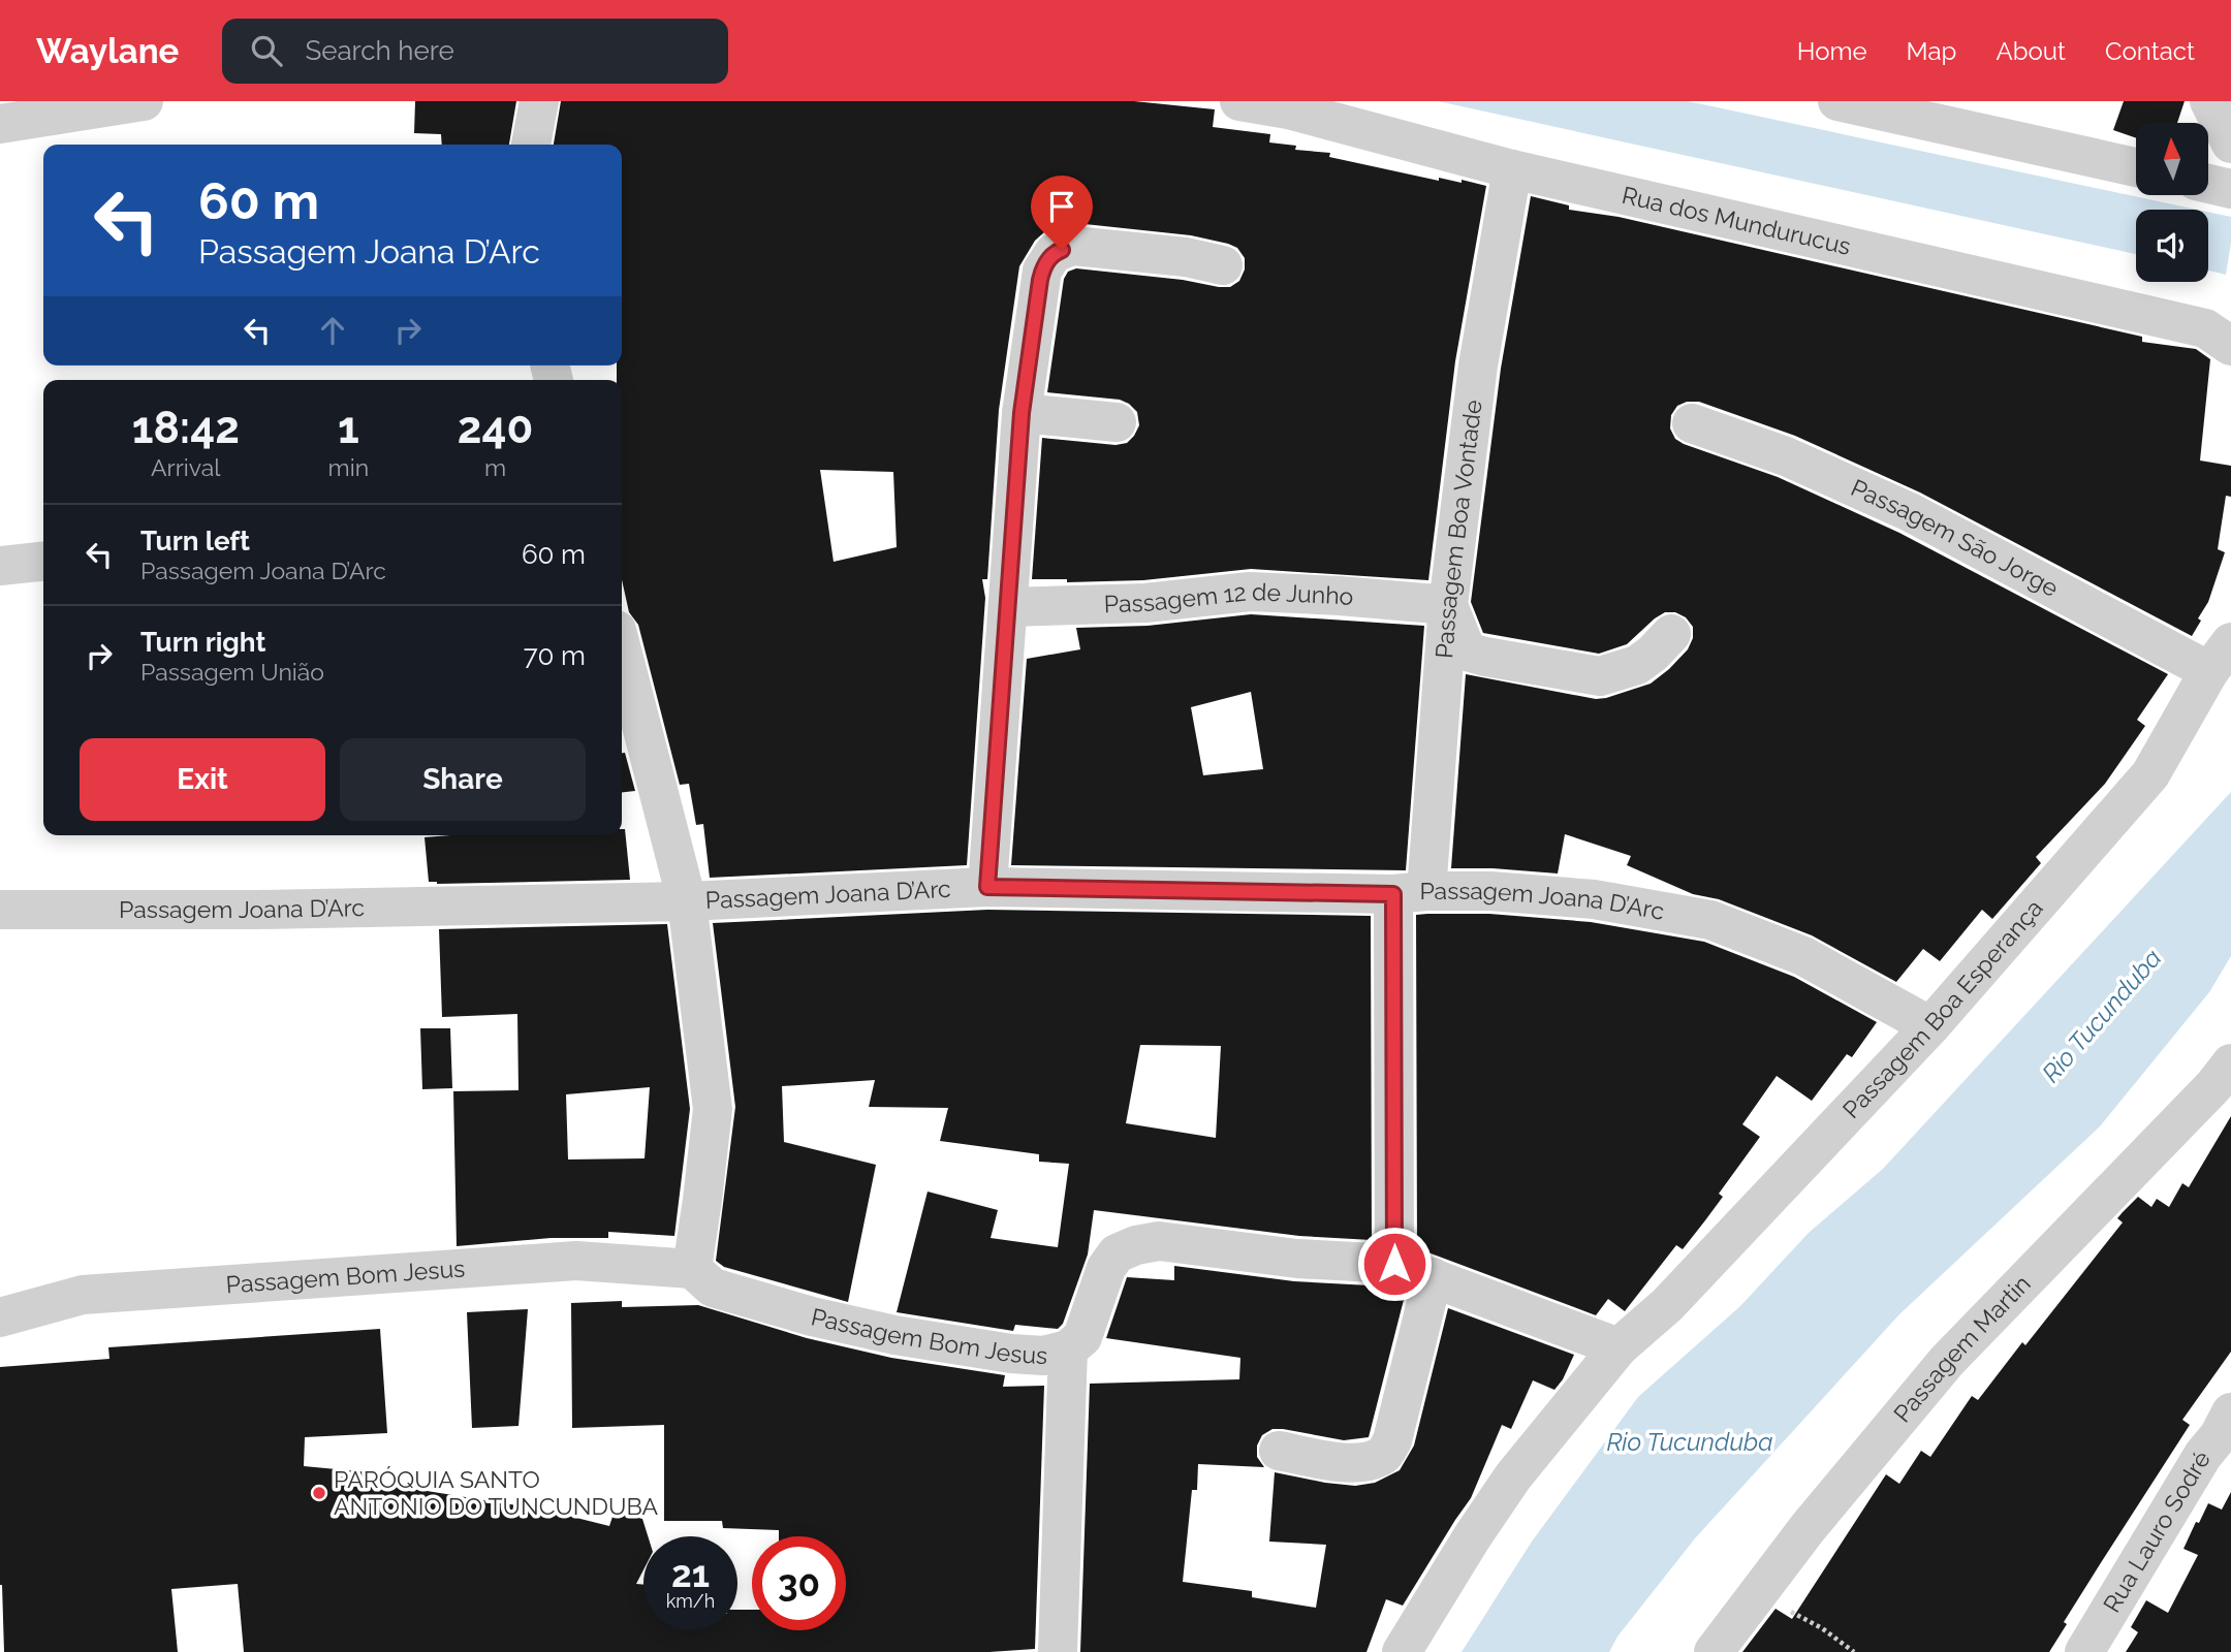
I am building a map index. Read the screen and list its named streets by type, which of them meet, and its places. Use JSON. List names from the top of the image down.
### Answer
{
  "streets": {
    "street": [
      "Rua dos Mundurucus",
      "Passagem Boa Vontade",
      "Passagem São Jorge",
      "Passagem 12 de Junho",
      "Passagem Joana D’Arc",
      "Passagem Boa Esperança",
      "Passagem Bom Jesus",
      "Passagem Martin",
      "Rua Lauro Sodré"
    ]
  },
  "crossings": [
    ["Rua dos Mundurucus", "Passagem Boa Vontade"],
    ["Passagem Boa Vontade", "Passagem 12 de Junho"],
    ["Passagem Boa Vontade", "Passagem Joana D’Arc"],
    ["Passagem Boa Vontade", "Passagem Bom Jesus"],
    ["Passagem São Jorge", "Passagem Boa Esperança"],
    ["Passagem Joana D’Arc", "Passagem Boa Esperança"],
    ["Passagem Boa Esperança", "Passagem Bom Jesus"]
  ],
  "water": ["Rio Tucunduba"],
  "places": ["PARÓQUIA SANTO ANTONIO DO TUNCUNDUBA"],
  "north": "top",
  "page": {
    "header": "Waylane",
    "search": "Search here",
    "nav": [
      "Home",
      "Map",
      "About",
      "Contact"
    ],
    "turn": ["60 m", "Passagem Joana D’Arc"],
    "eta": [
      "18:42",
      "Arrival",
      "1",
      "min",
      "240",
      "m"
    ],
    "list": [
      {
        "name": "Turn left",
        "note": "Passagem Joana D’Arc",
        "value": "60 m"
      },
      {
        "name": "Turn right",
        "note": "Passagem União",
        "value": "70 m"
      }
    ],
    "buttons": ["Exit", "Share"],
    "speed": "21 km/h",
    "limit": "30"
  }
}
